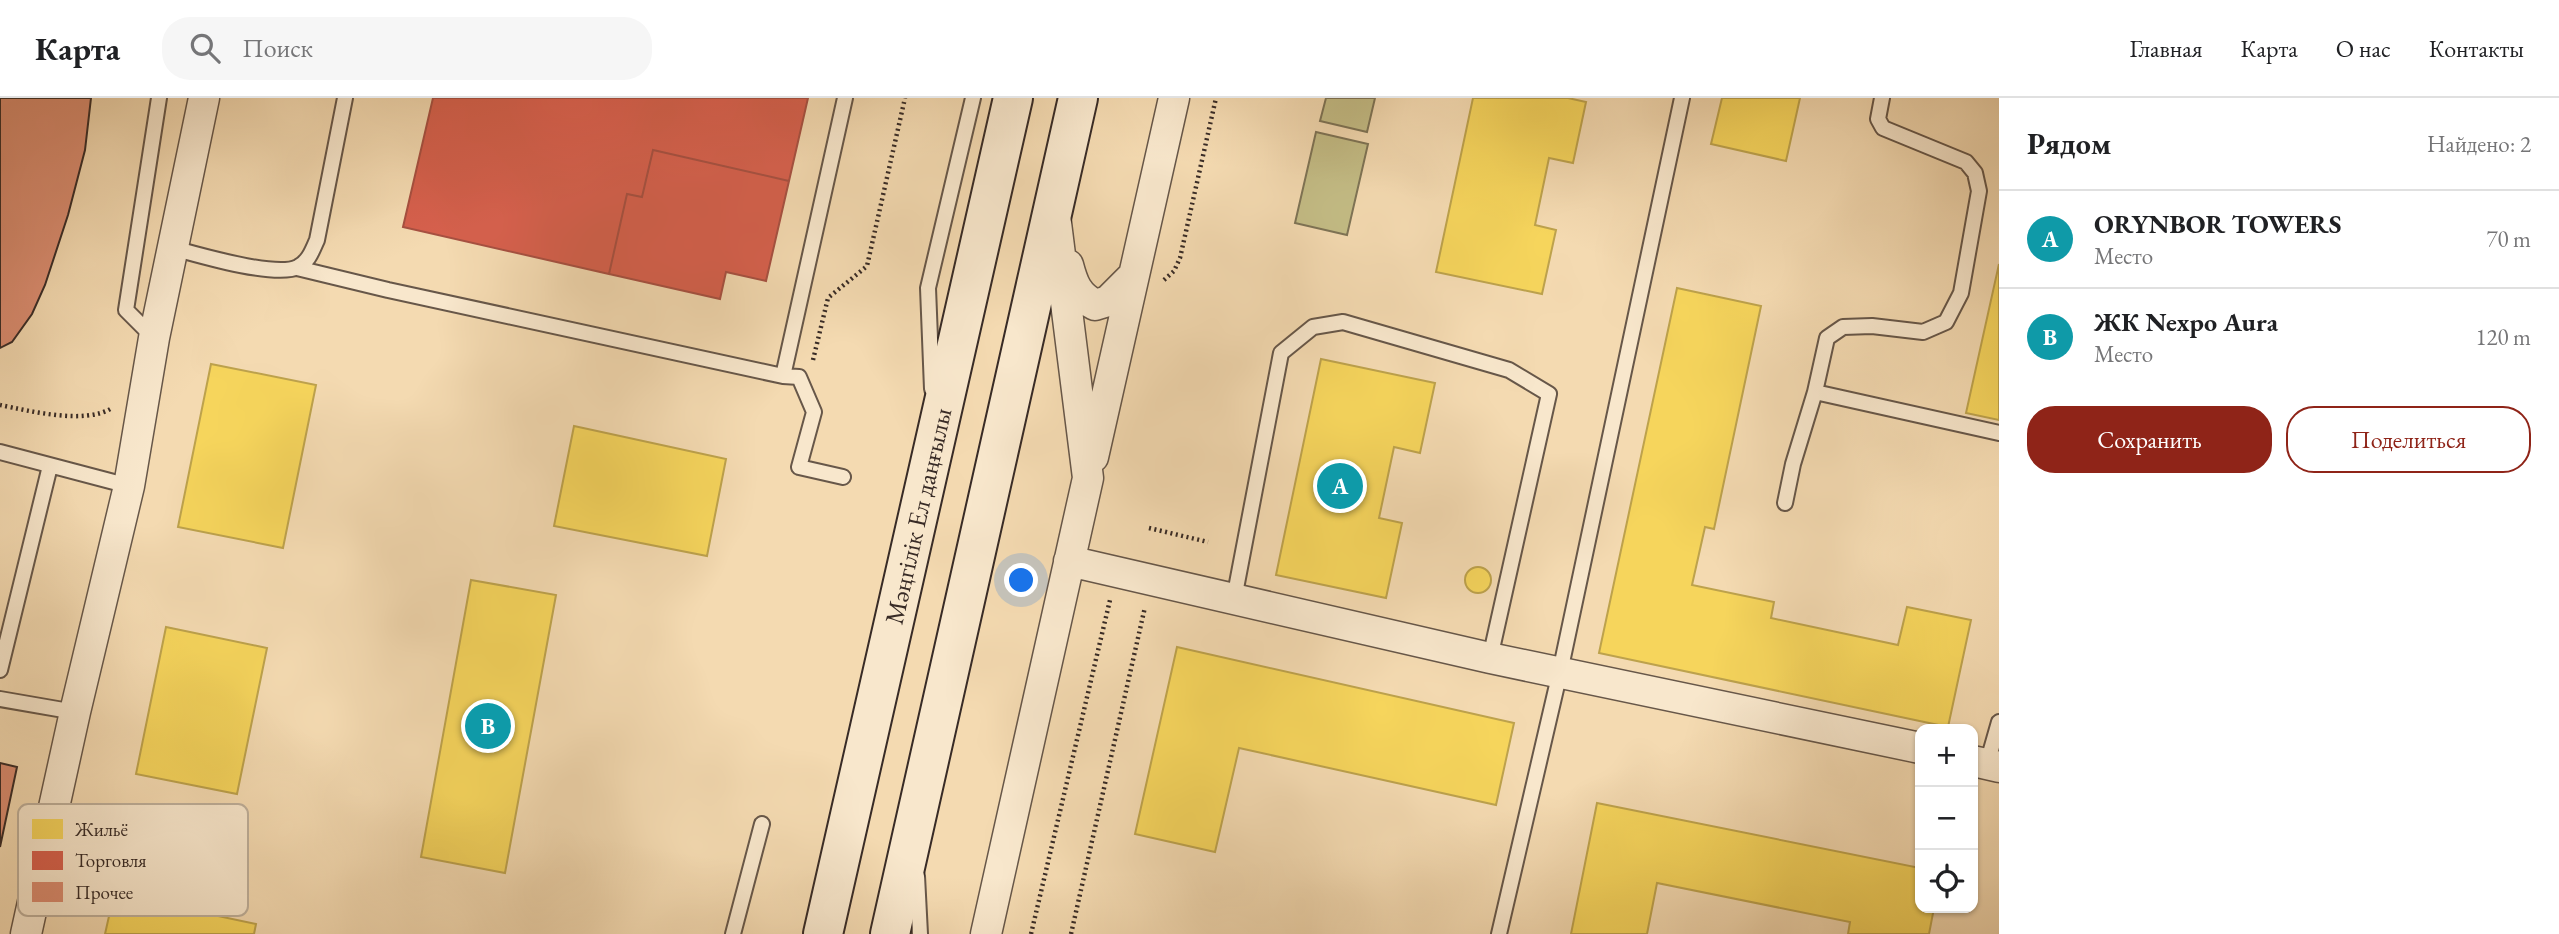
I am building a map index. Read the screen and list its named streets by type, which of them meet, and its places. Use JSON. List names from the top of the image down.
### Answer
{
  "streets": {
    "main road": ["Мәңгілік Ел даңғылы"]
  },
  "legend": ["Жильё", "Торговля", "Прочее"],
  "page": {
    "header": "Карта",
    "search": "Поиск",
    "nav": [
      "Главная",
      "Карта",
      "О нас",
      "Контакты"
    ],
    "heading": ["Рядом", "Найдено: 2"],
    "list": [
      {
        "mark": "A",
        "name": "ORYNBOR TOWERS",
        "note": "Место",
        "value": "70 m"
      },
      {
        "mark": "B",
        "name": "ЖК Nexpo Aura",
        "note": "Место",
        "value": "120 m"
      }
    ],
    "buttons": ["Сохранить", "Поделиться"],
    "pins": ["A", "B"],
    "map_buttons": ["+", "−"]
  }
}
